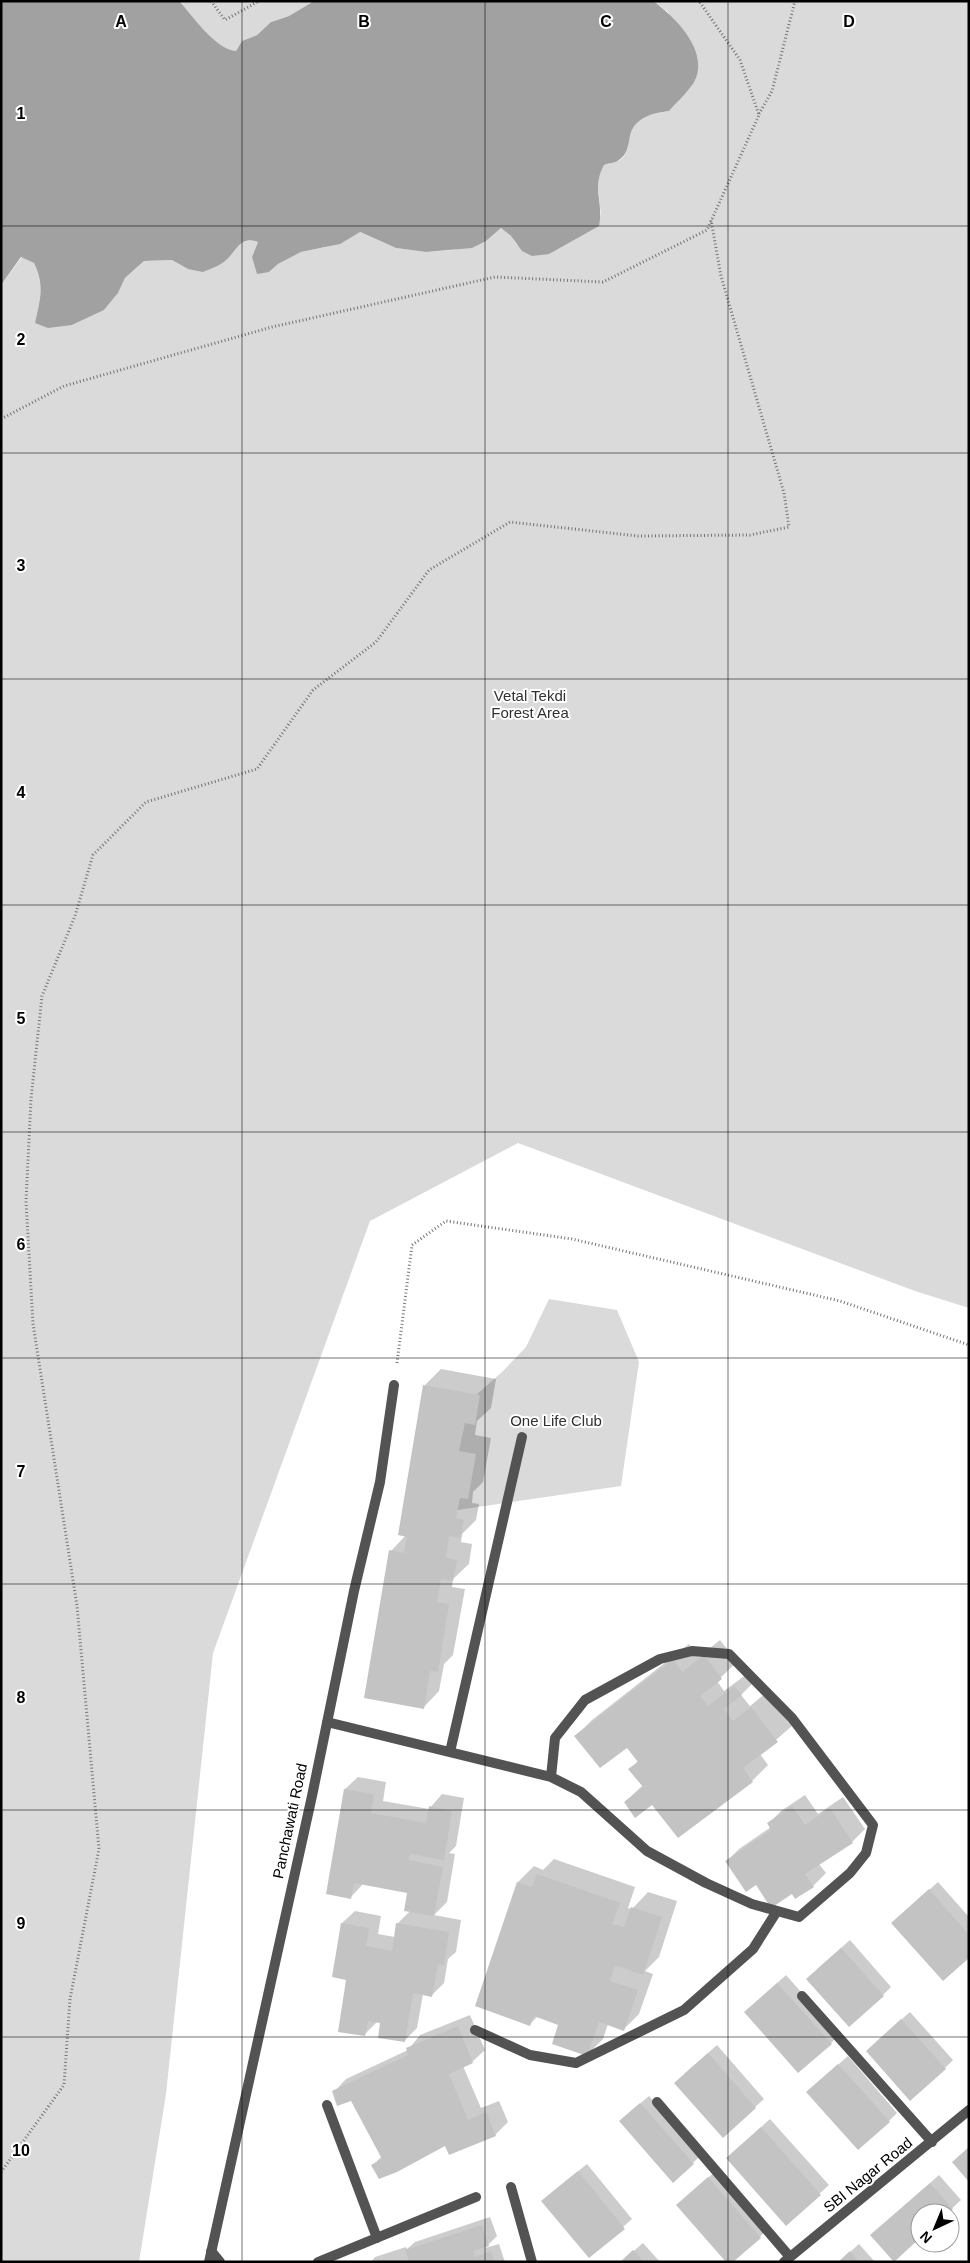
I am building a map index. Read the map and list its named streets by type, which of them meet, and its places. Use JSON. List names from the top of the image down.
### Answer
{
  "streets": {
    "street": ["Panchawati Road", "SBI Nagar Road"]
  },
  "parks": ["Vetal Tekdi Forest Area", "One Life Club"],
  "north": "bottom left",
  "grid": {
    "columns": [
      "A",
      "B",
      "C",
      "D"
    ],
    "rows": [
      "1",
      "2",
      "3",
      "4",
      "5",
      "6",
      "7",
      "8",
      "9",
      "10"
    ]
  }
}
